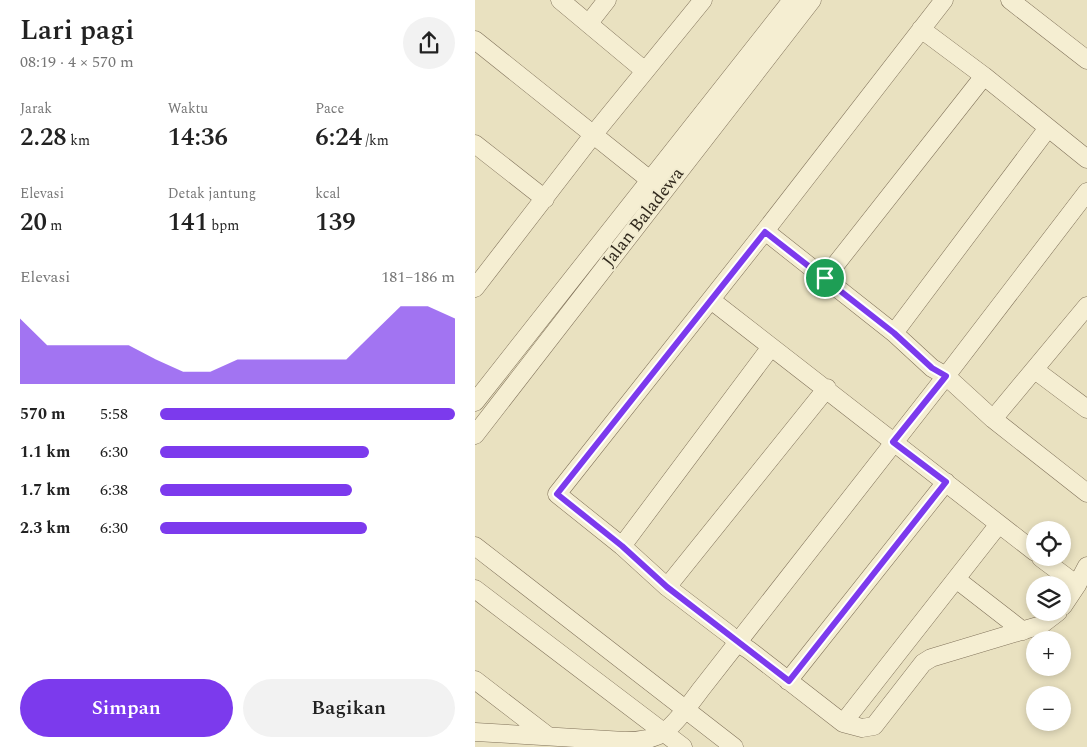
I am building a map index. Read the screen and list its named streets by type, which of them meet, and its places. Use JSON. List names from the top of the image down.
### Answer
{
  "streets": {
    "street": ["Jalan Baladewa"]
  },
  "page": {
    "heading": ["Lari pagi", "08:19 · 4 × 570 m"],
    "stats": [
      ["Jarak", "2.28 km"],
      ["Waktu", "14:36"],
      ["Pace", "6:24 /km"],
      ["Elevasi", "20 m"],
      ["Detak jantung", "141 bpm"],
      ["kcal", "139"]
    ],
    "chart": ["Elevasi", "181–186 m"],
    "list": [
      {
        "name": "570 m",
        "note": "5:58"
      },
      {
        "name": "1.1 km",
        "note": "6:30"
      },
      {
        "name": "1.7 km",
        "note": "6:38"
      },
      {
        "name": "2.3 km",
        "note": "6:30"
      }
    ],
    "map_buttons": ["+", "−"],
    "buttons": ["Simpan", "Bagikan"]
  }
}
